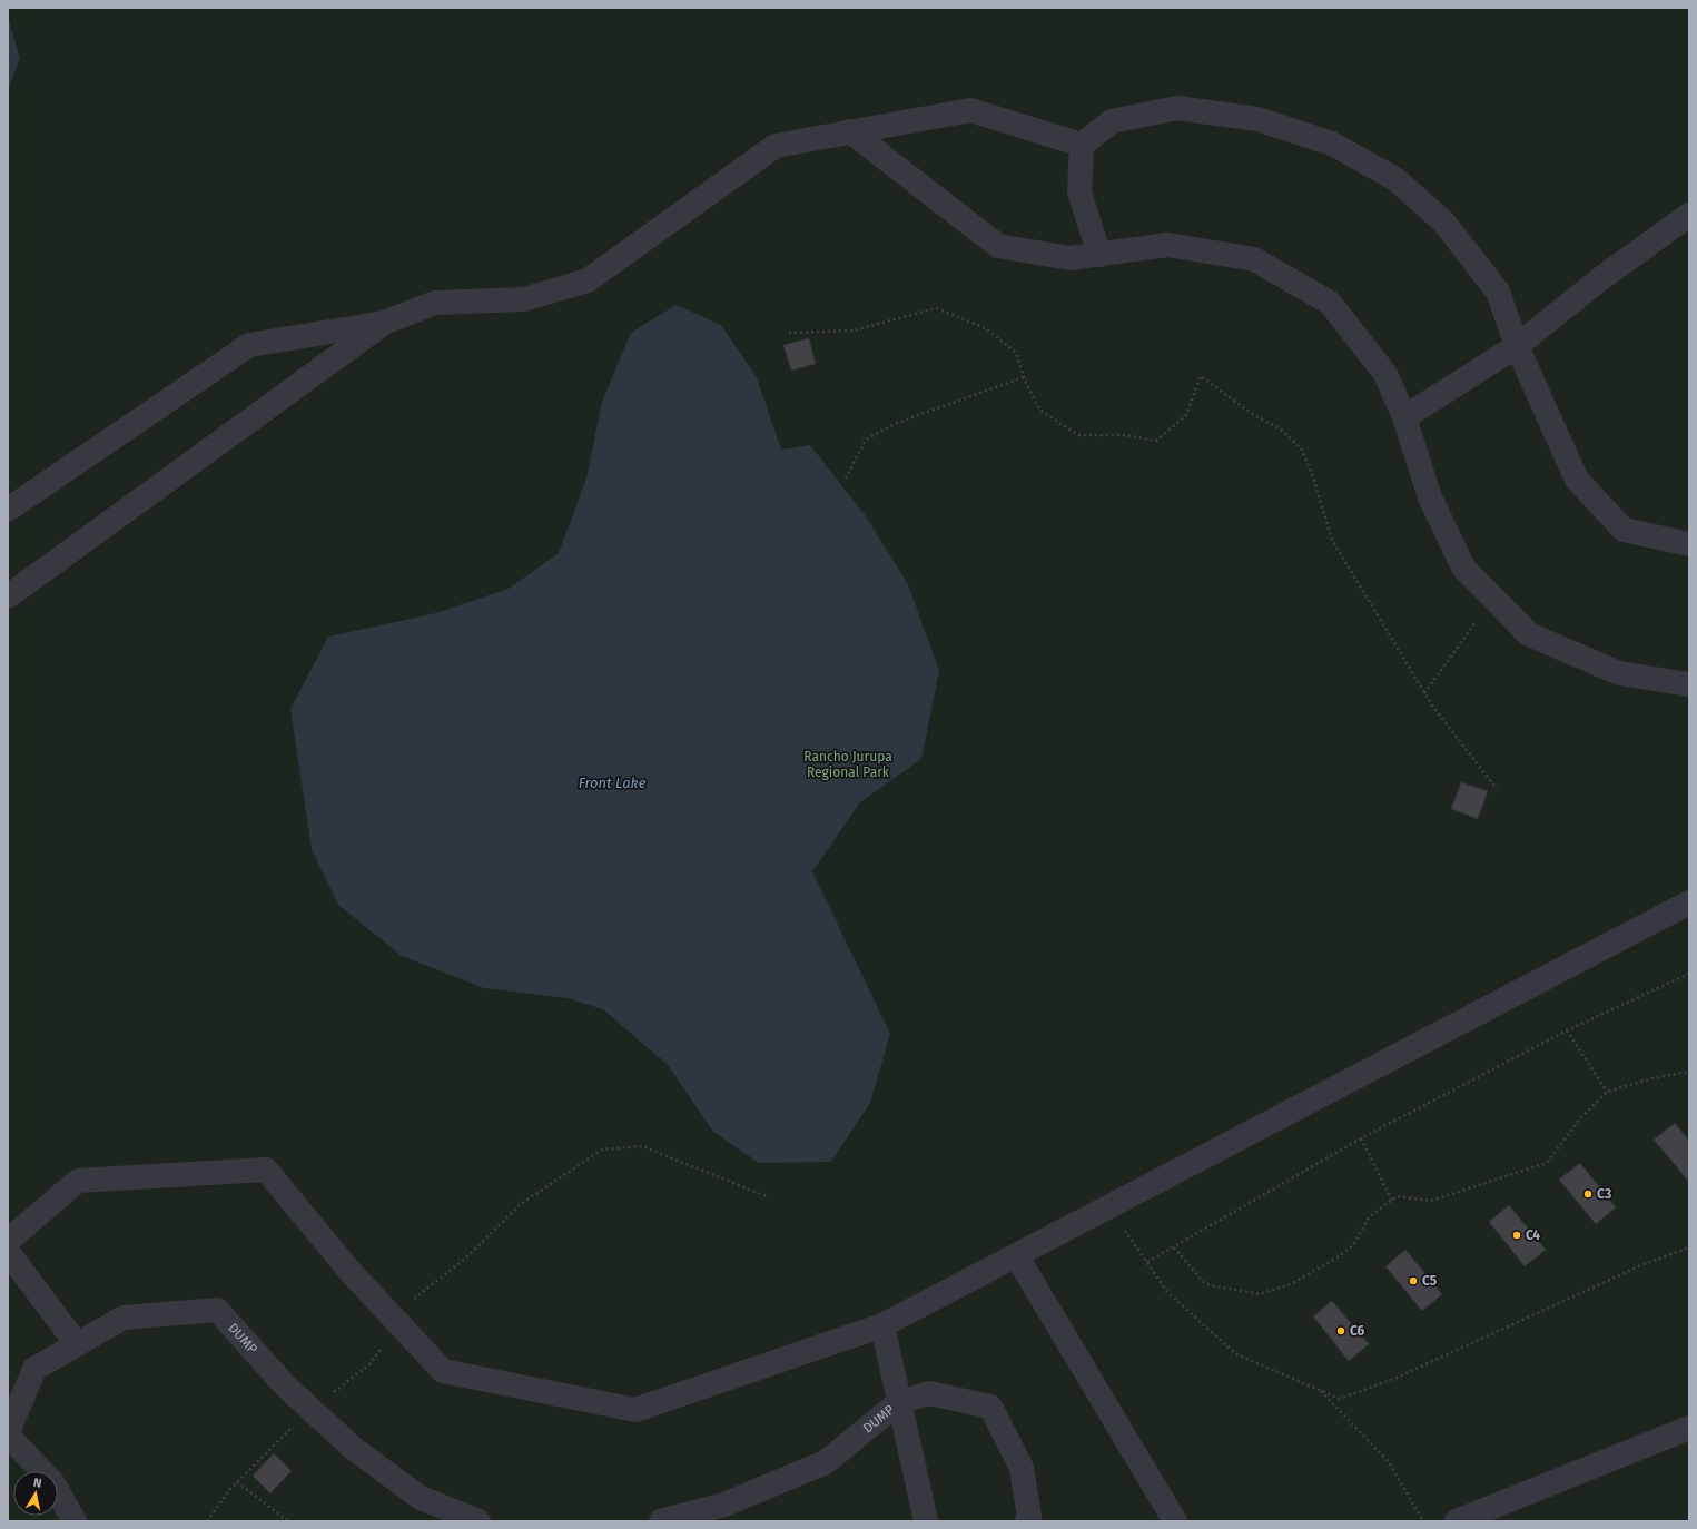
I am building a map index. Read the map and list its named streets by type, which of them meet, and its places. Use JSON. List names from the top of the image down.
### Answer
{
  "streets": {
    "lane": ["DUMP"]
  },
  "water": ["Front Lake"],
  "parks": ["Rancho Jurupa Regional Park"],
  "places": [
    "C3",
    "C4",
    "C5",
    "C6"
  ],
  "north": "top"
}
